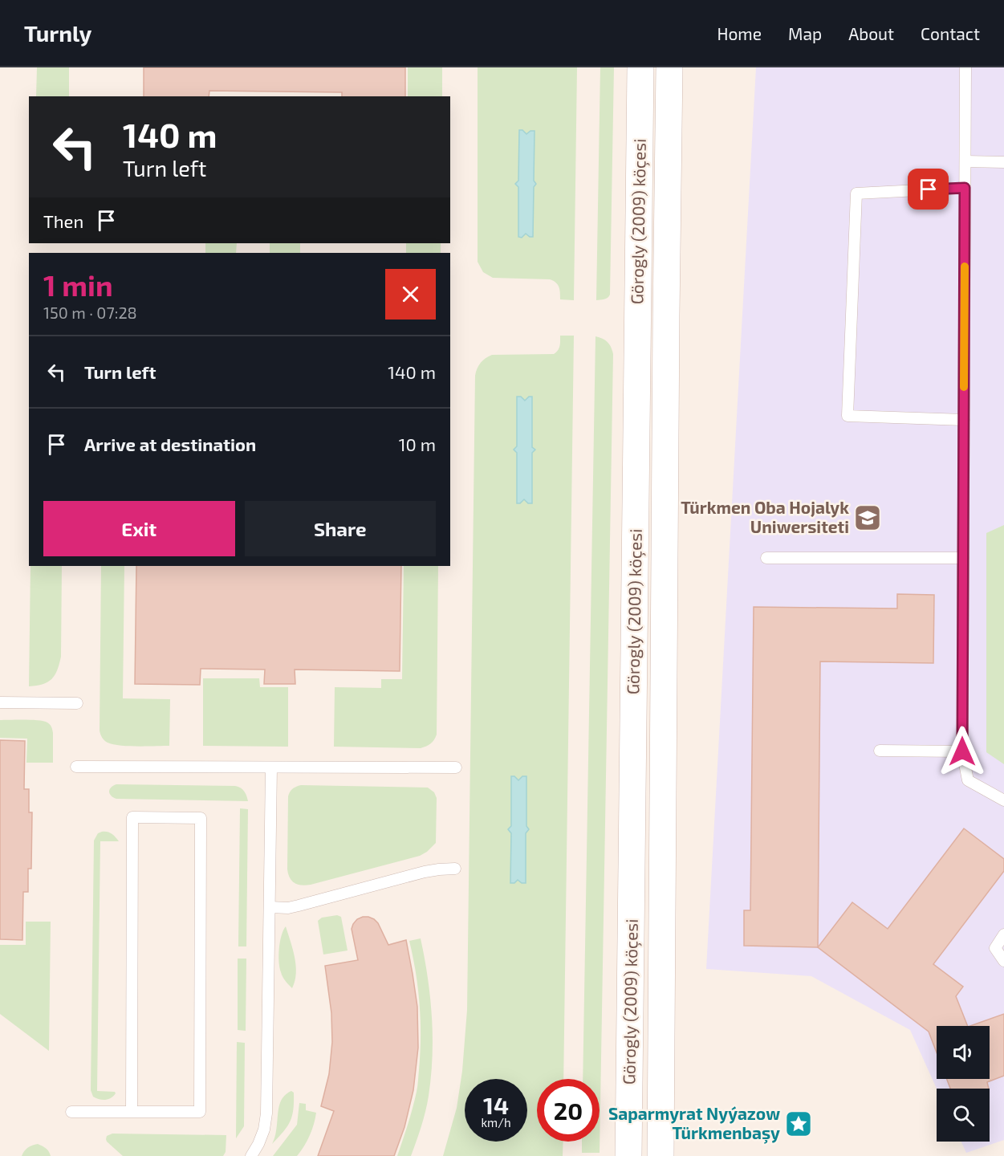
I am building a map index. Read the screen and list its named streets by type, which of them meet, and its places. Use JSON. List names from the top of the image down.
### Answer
{
  "streets": {
    "main road": ["Görogly (2009) köçesi"]
  },
  "places": {
    "school or university": ["Türkmen Oba Hojalyk Uniwersiteti"],
    "place": ["Saparmyrat Nyýazow Türkmenbaşy"]
  },
  "page": {
    "header": "Turnly",
    "nav": [
      "Home",
      "Map",
      "About",
      "Contact"
    ],
    "turn": ["140 m", "Turn left"],
    "then": "Then",
    "heading": ["1 min", "150 m · 07:28"],
    "list": [
      {
        "name": "Turn left",
        "value": "140 m"
      },
      {
        "name": "Arrive at destination",
        "value": "10 m"
      }
    ],
    "buttons": ["Exit", "Share"],
    "speed": "14 km/h",
    "limit": "20"
  }
}
